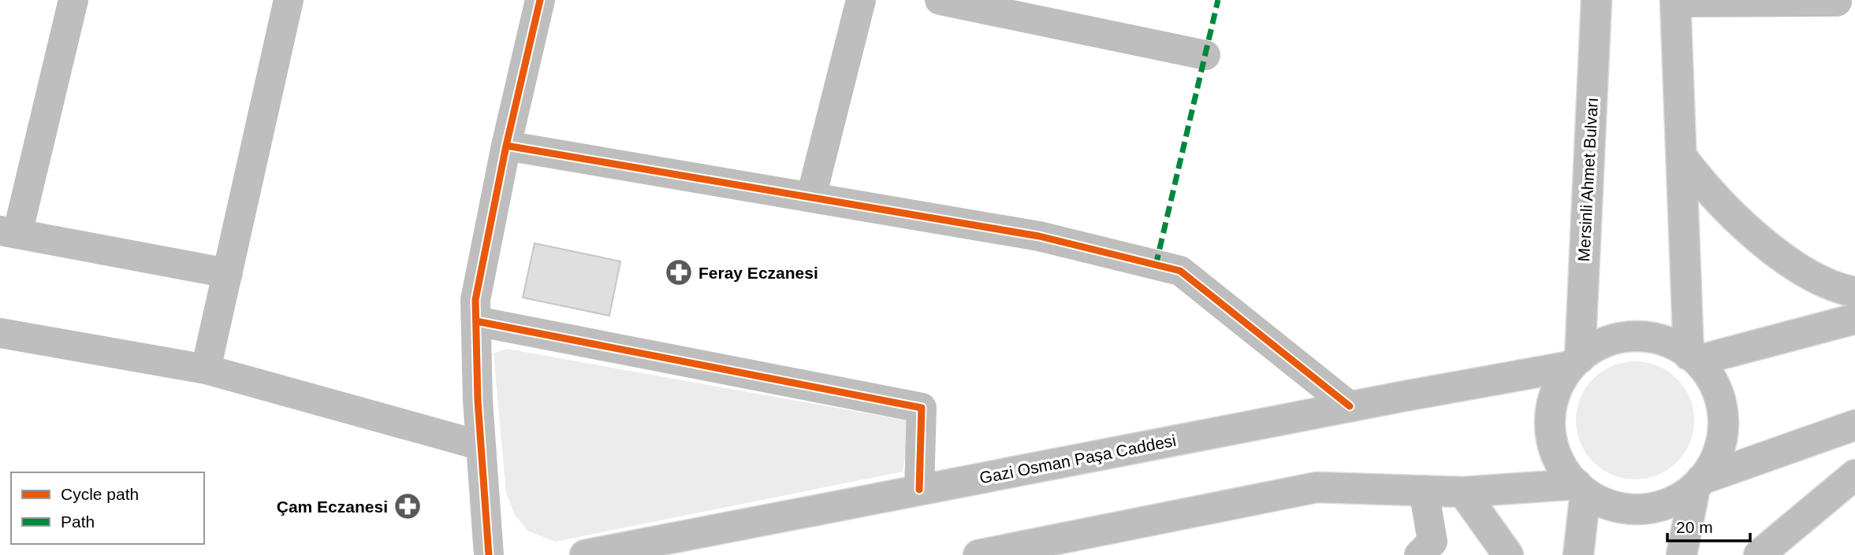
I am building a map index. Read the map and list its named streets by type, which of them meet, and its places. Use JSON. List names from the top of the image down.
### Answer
{
  "streets": {
    "street": ["Mersinli Ahmet Bulvarı", "Gazi Osman Paşa Caddesi"]
  },
  "crossings": [
    ["Mersinli Ahmet Bulvarı", "Gazi Osman Paşa Caddesi"]
  ],
  "places": {
    "pharmacy": ["Feray Eczanesi", "Çam Eczanesi"]
  },
  "legend": ["Cycle path", "Path"],
  "scale_bar": "20 m"
}
